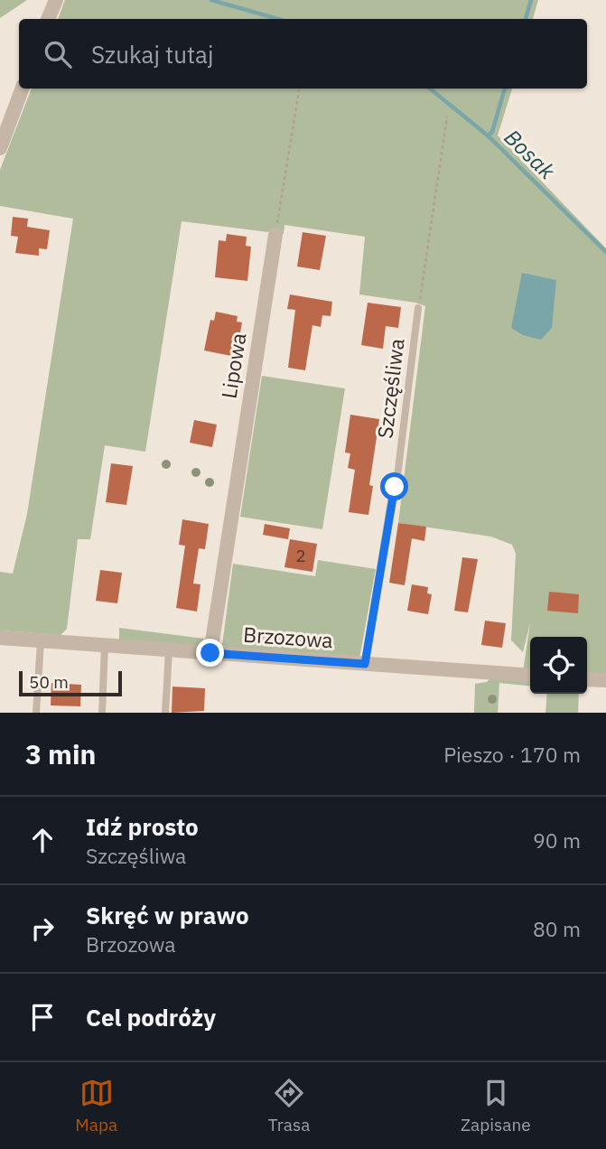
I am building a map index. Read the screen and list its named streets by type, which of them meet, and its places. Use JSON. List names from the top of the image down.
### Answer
{
  "streets": {
    "street": ["Lipowa", "Brzozowa"],
    "lane": ["Szczęśliwa"]
  },
  "crossings": [
    ["Lipowa", "Brzozowa"],
    ["Szczęśliwa", "Brzozowa"]
  ],
  "water": ["Bosak"],
  "house_numbers": ["2"],
  "scale_bar": "50 m",
  "page": {
    "search": "Szukaj tutaj",
    "scale": "50 m",
    "heading": ["3 min", "Pieszo · 170 m"],
    "list": [
      ["Idź prosto", "Szczęśliwa", "90 m"],
      ["Skręć w prawo", "Brzozowa", "80 m"],
      "Cel podróży"
    ],
    "nav": ["Mapa", "Trasa", "Zapisane"]
  }
}
